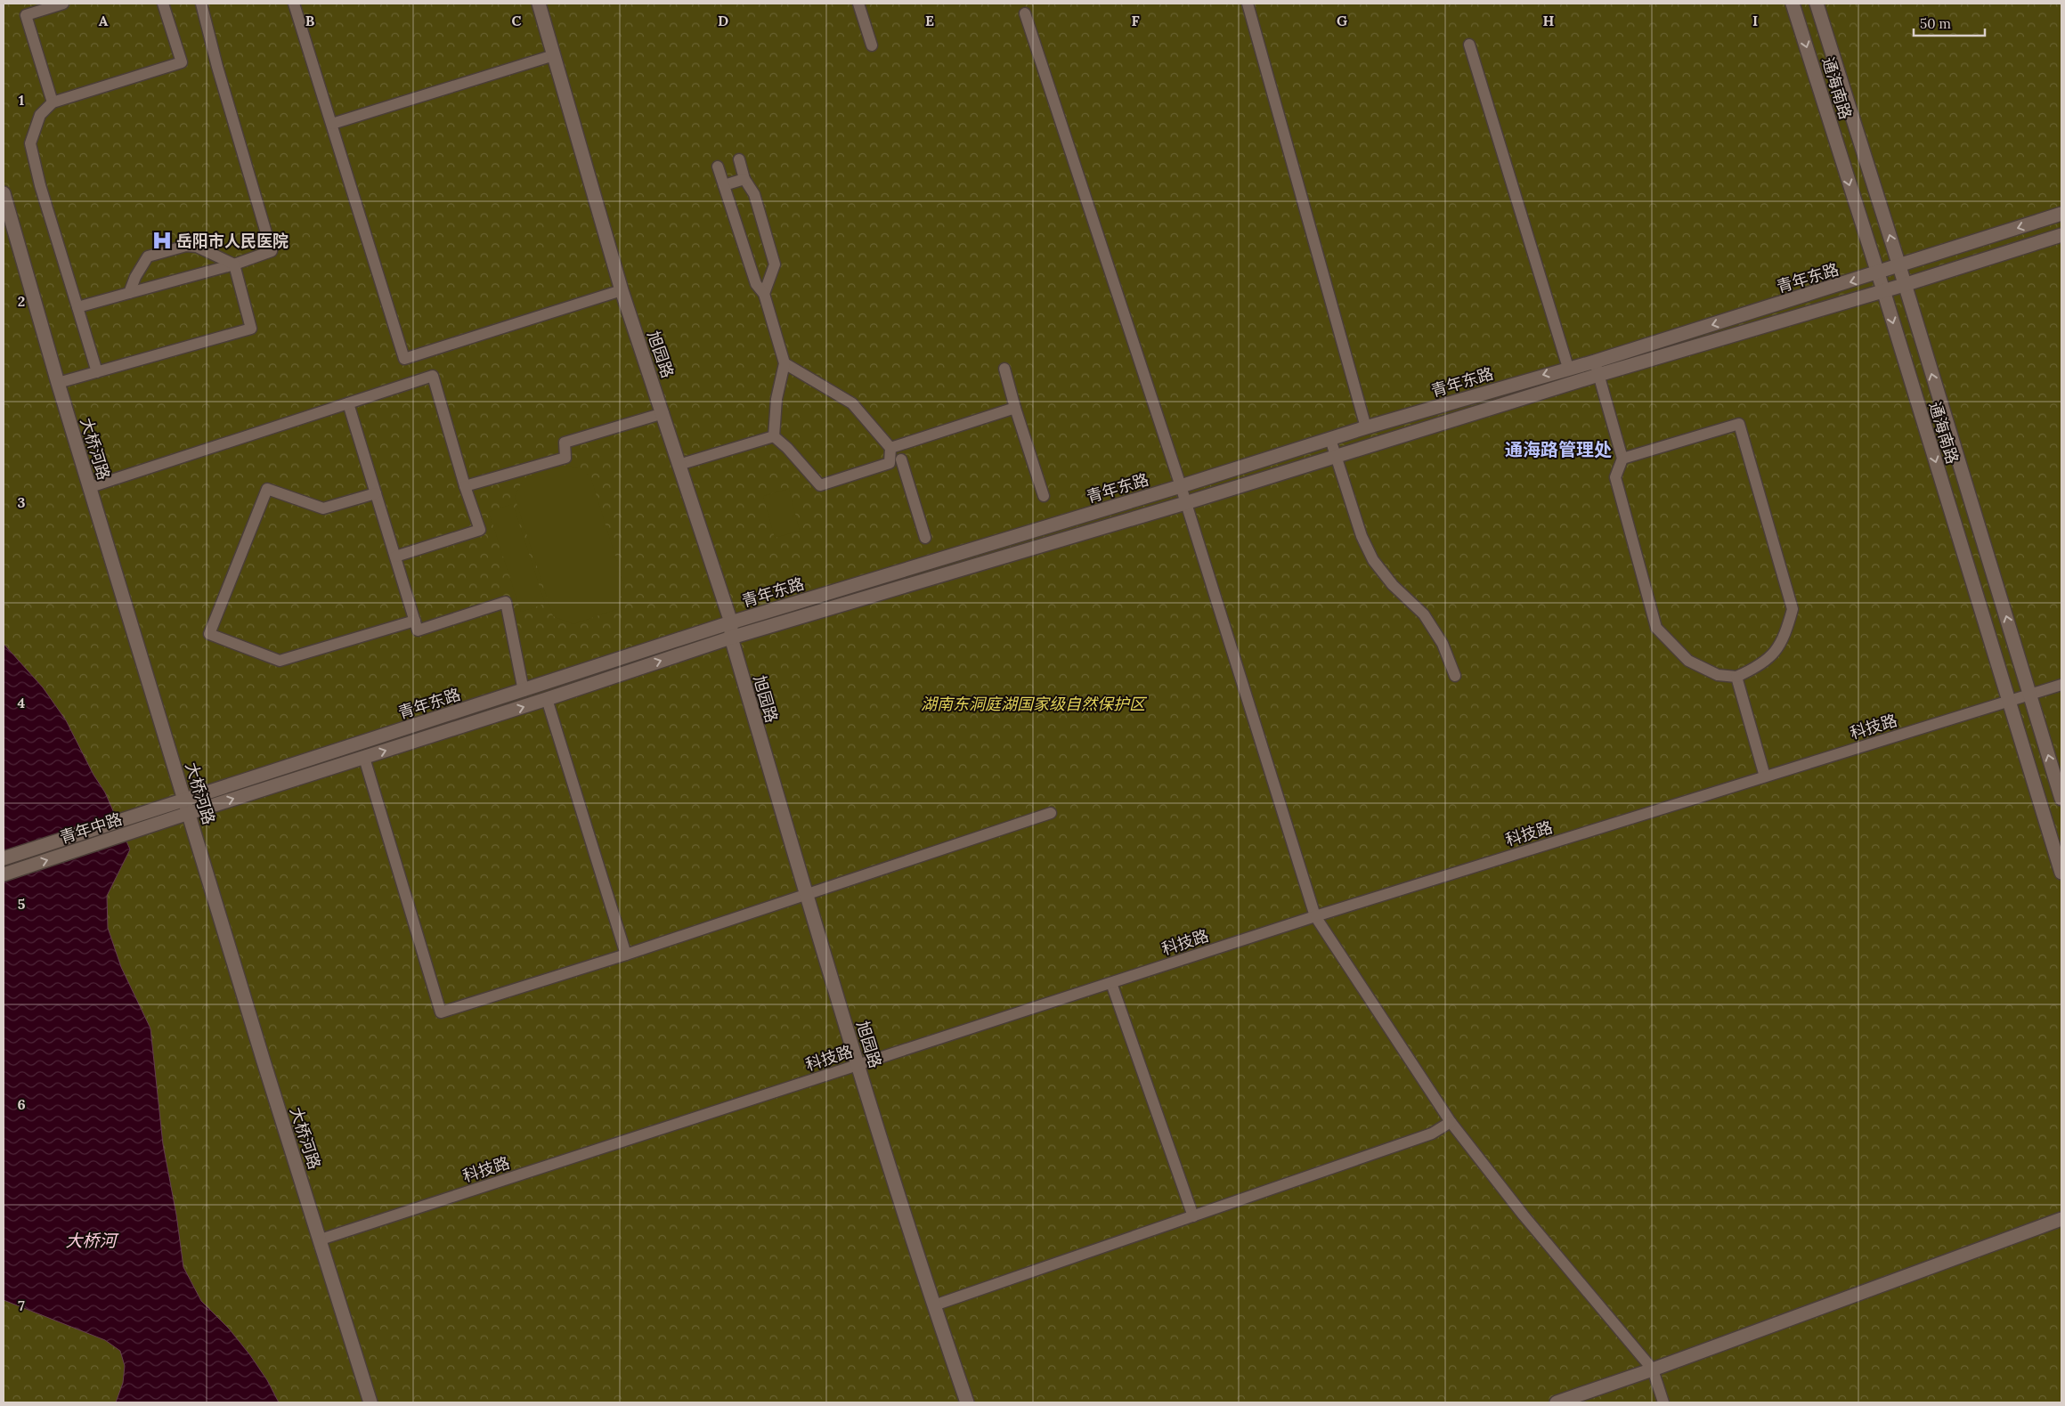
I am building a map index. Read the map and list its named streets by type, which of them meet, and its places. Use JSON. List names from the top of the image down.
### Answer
{
  "streets": {
    "street": [
      "通海南路",
      "青年东路",
      "旭园路",
      "大桥河路",
      "科技路",
      "青年中路"
    ]
  },
  "crossings": [
    ["通海南路", "青年东路"],
    ["通海南路", "科技路"],
    ["青年东路", "旭园路"],
    ["青年东路", "大桥河路"],
    ["青年东路", "青年中路"],
    ["旭园路", "科技路"],
    ["大桥河路", "科技路"],
    ["大桥河路", "青年中路"]
  ],
  "one_way": ["青年中路"],
  "districts": ["通海路管理处"],
  "water": ["大桥河"],
  "parks": ["湖南东洞庭湖国家级自然保护区"],
  "places": {
    "hospital": ["岳阳市人民医院"]
  },
  "scale_bar": "50 m",
  "grid": {
    "columns": [
      "A",
      "B",
      "C",
      "D",
      "E",
      "F",
      "G",
      "H",
      "I"
    ],
    "rows": [
      "1",
      "2",
      "3",
      "4",
      "5",
      "6",
      "7"
    ]
  }
}
